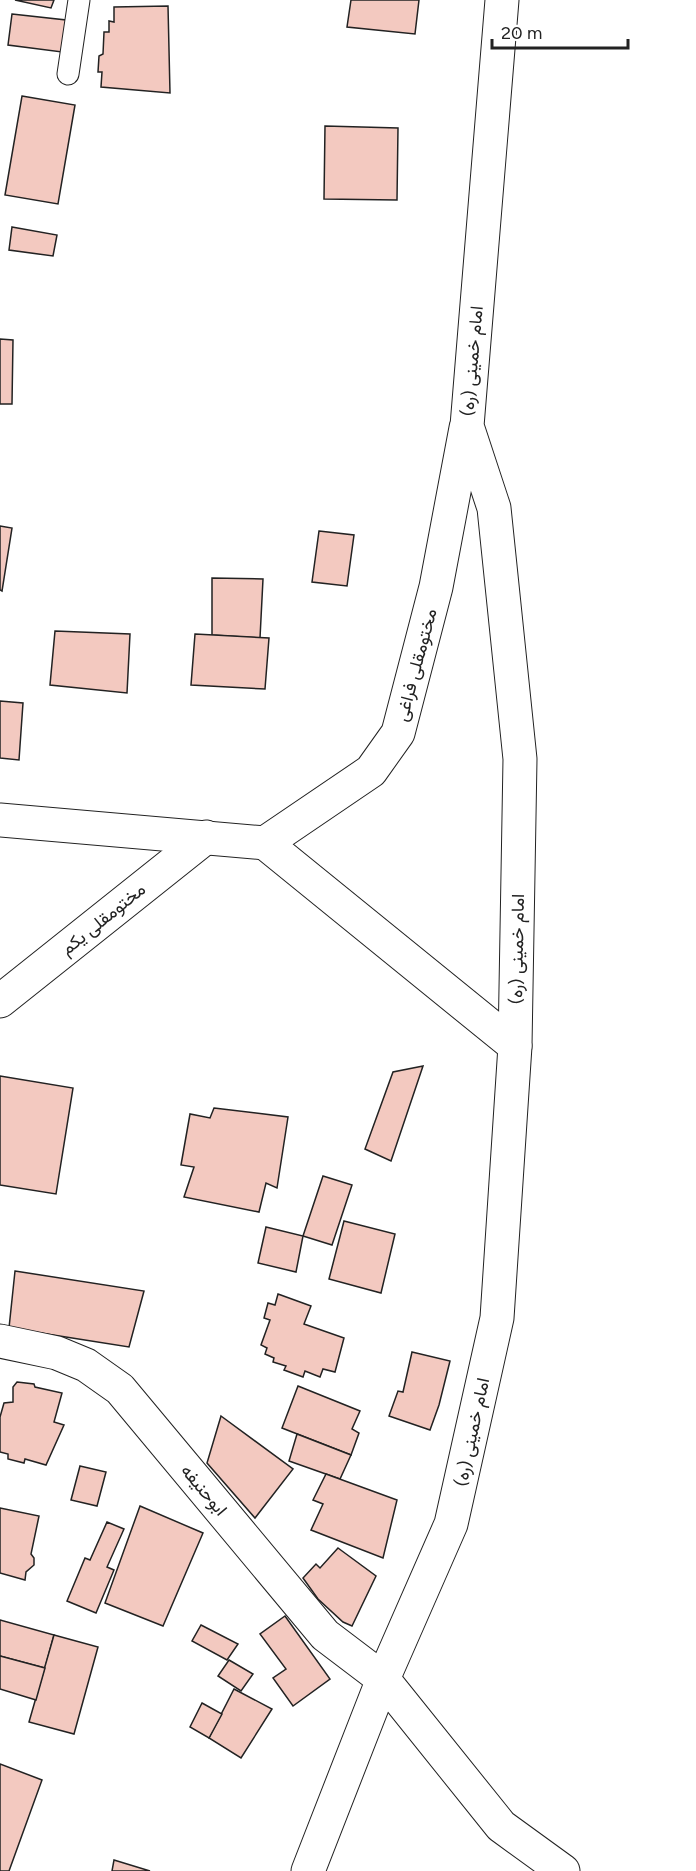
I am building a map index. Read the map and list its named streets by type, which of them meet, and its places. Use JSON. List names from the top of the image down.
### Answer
{
  "streets": {
    "street": [
      "امام خمینی (ره)",
      "مختومقلی فراغی",
      "مختومقلی یکم",
      "ابوحنیفه"
    ]
  },
  "crossings": [
    ["امام خمینی (ره)", "مختومقلی فراغی"],
    ["امام خمینی (ره)", "ابوحنیفه"]
  ],
  "scale_bar": "20 m"
}
